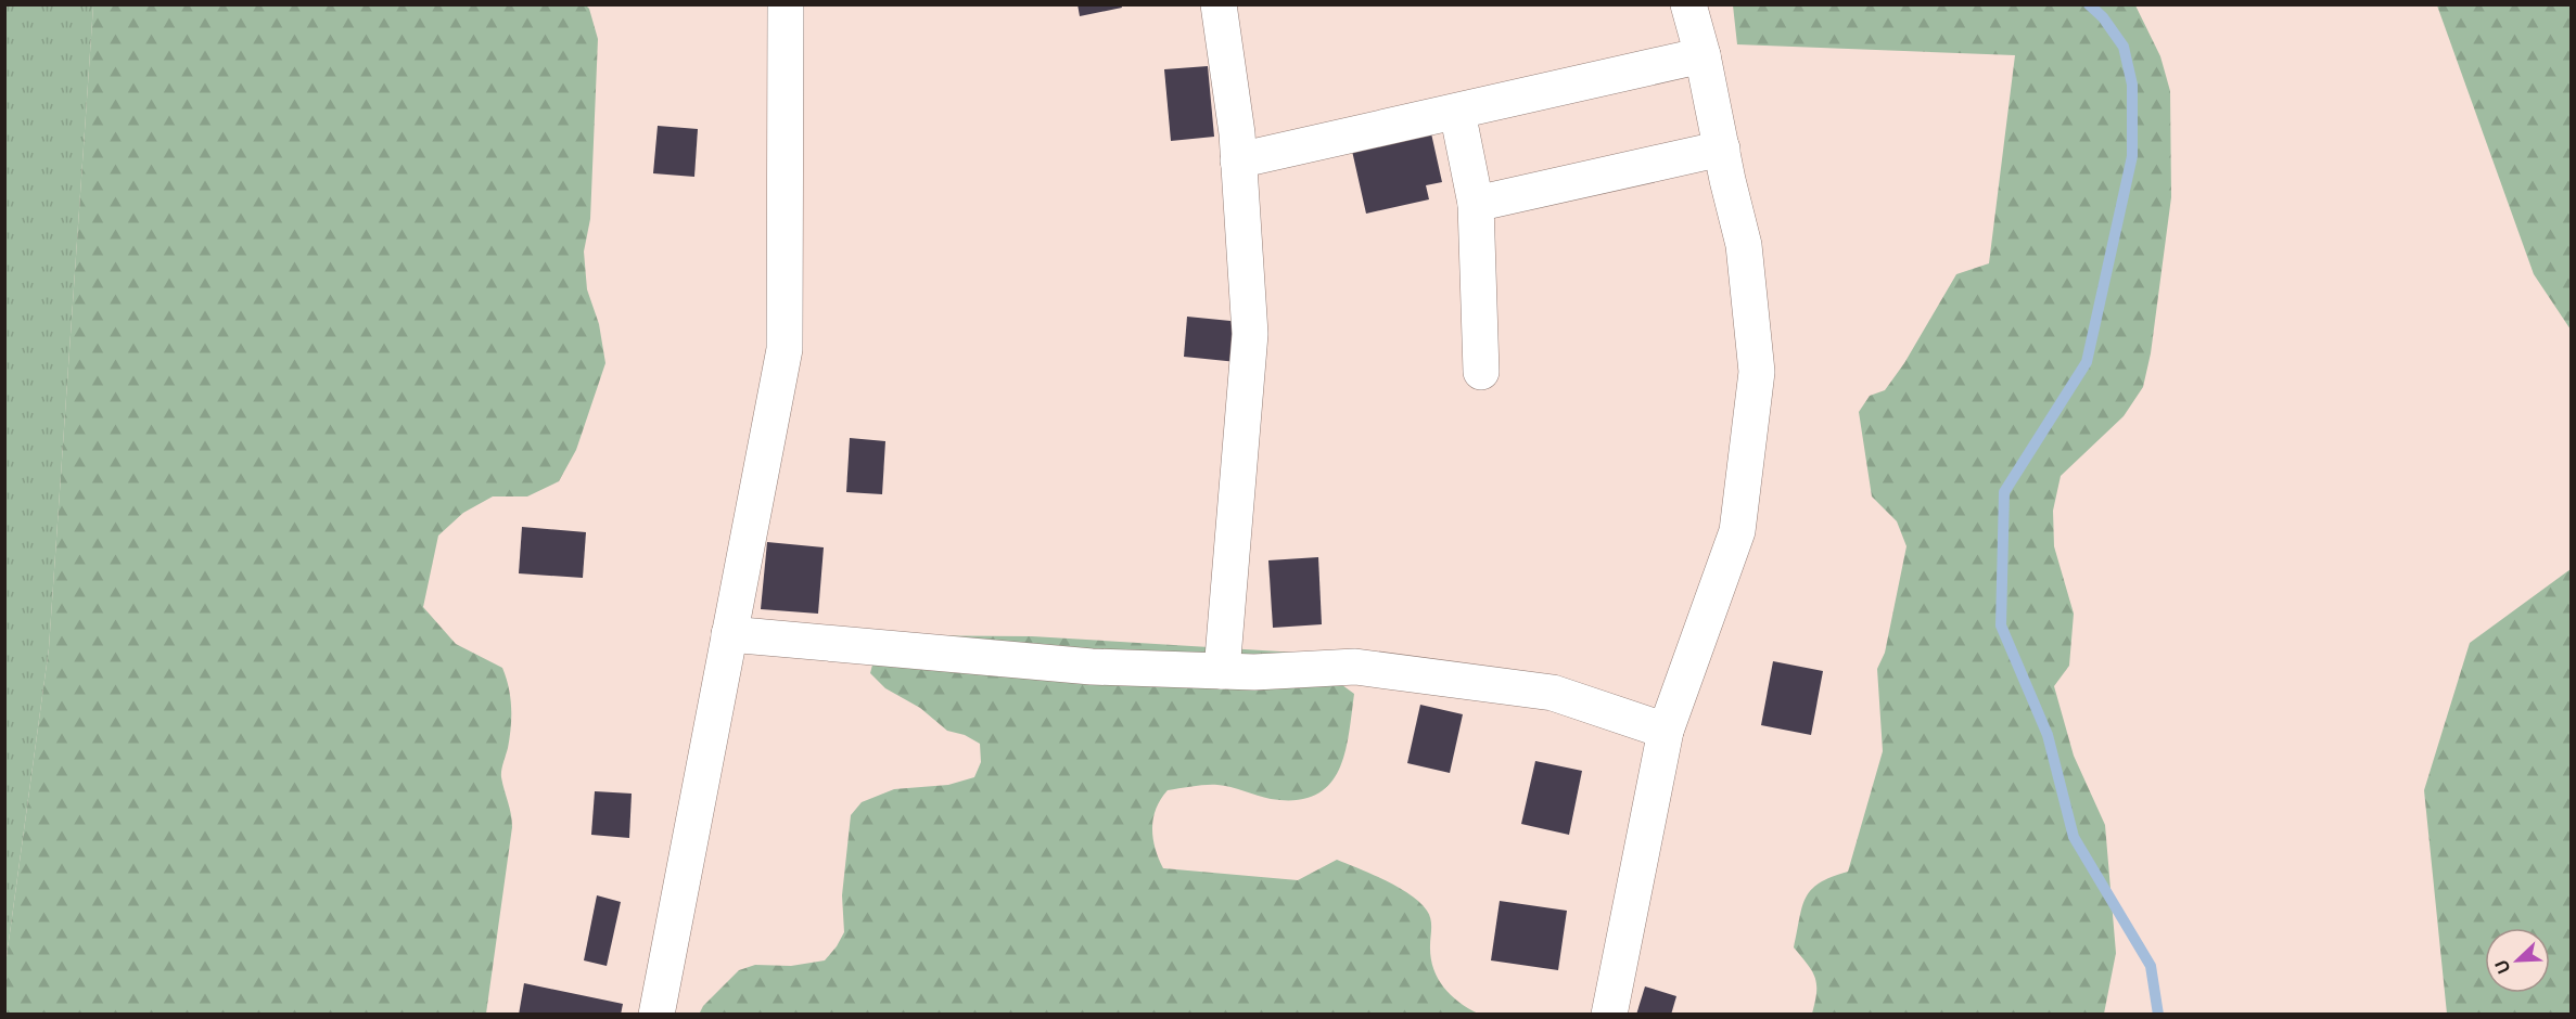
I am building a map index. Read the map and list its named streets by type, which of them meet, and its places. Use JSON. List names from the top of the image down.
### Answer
{
  "north": "bottom left"
}
